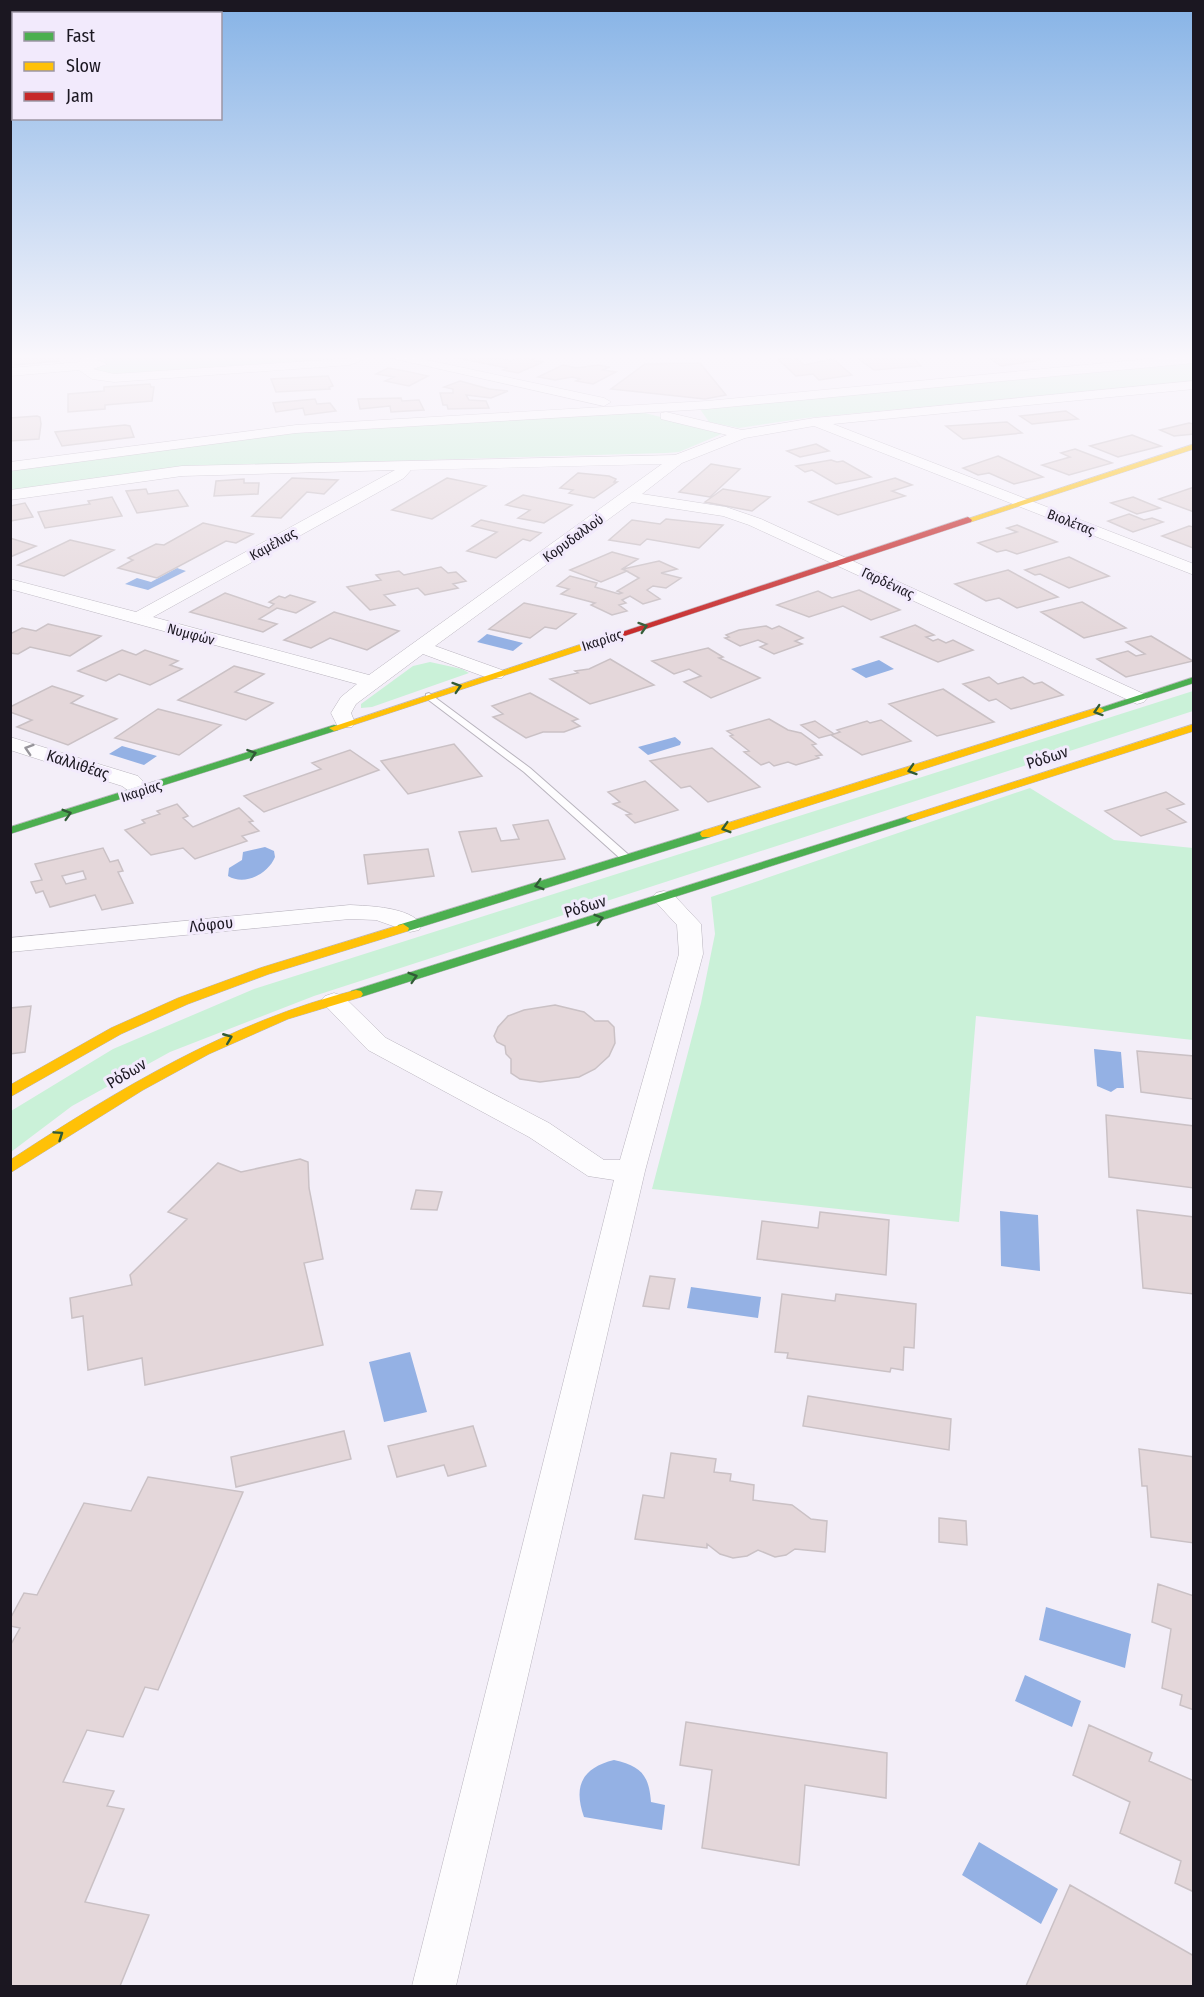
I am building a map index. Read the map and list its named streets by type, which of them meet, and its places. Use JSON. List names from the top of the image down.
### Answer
{
  "streets": {
    "street": [
      "Βιολέτας",
      "Κορυδαλλού",
      "Καμέλιας",
      "Γαρδένιας",
      "Νυμφών",
      "Ικαρίας",
      "Ρόδων",
      "Καλλιθέας",
      "Λόφου"
    ]
  },
  "crossings": [
    ["Βιολέτας", "Ικαρίας"],
    ["Κορυδαλλού", "Γαρδένιας"],
    ["Κορυδαλλού", "Νυμφών"],
    ["Κορυδαλλού", "Ικαρίας"],
    ["Καμέλιας", "Νυμφών"],
    ["Γαρδένιας", "Ικαρίας"],
    ["Γαρδένιας", "Ρόδων"],
    ["Ικαρίας", "Καλλιθέας"],
    ["Ρόδων", "Λόφου"]
  ],
  "one_way": ["Ικαρίας", "Καλλιθέας"],
  "legend": ["Fast", "Slow", "Jam"]
}
